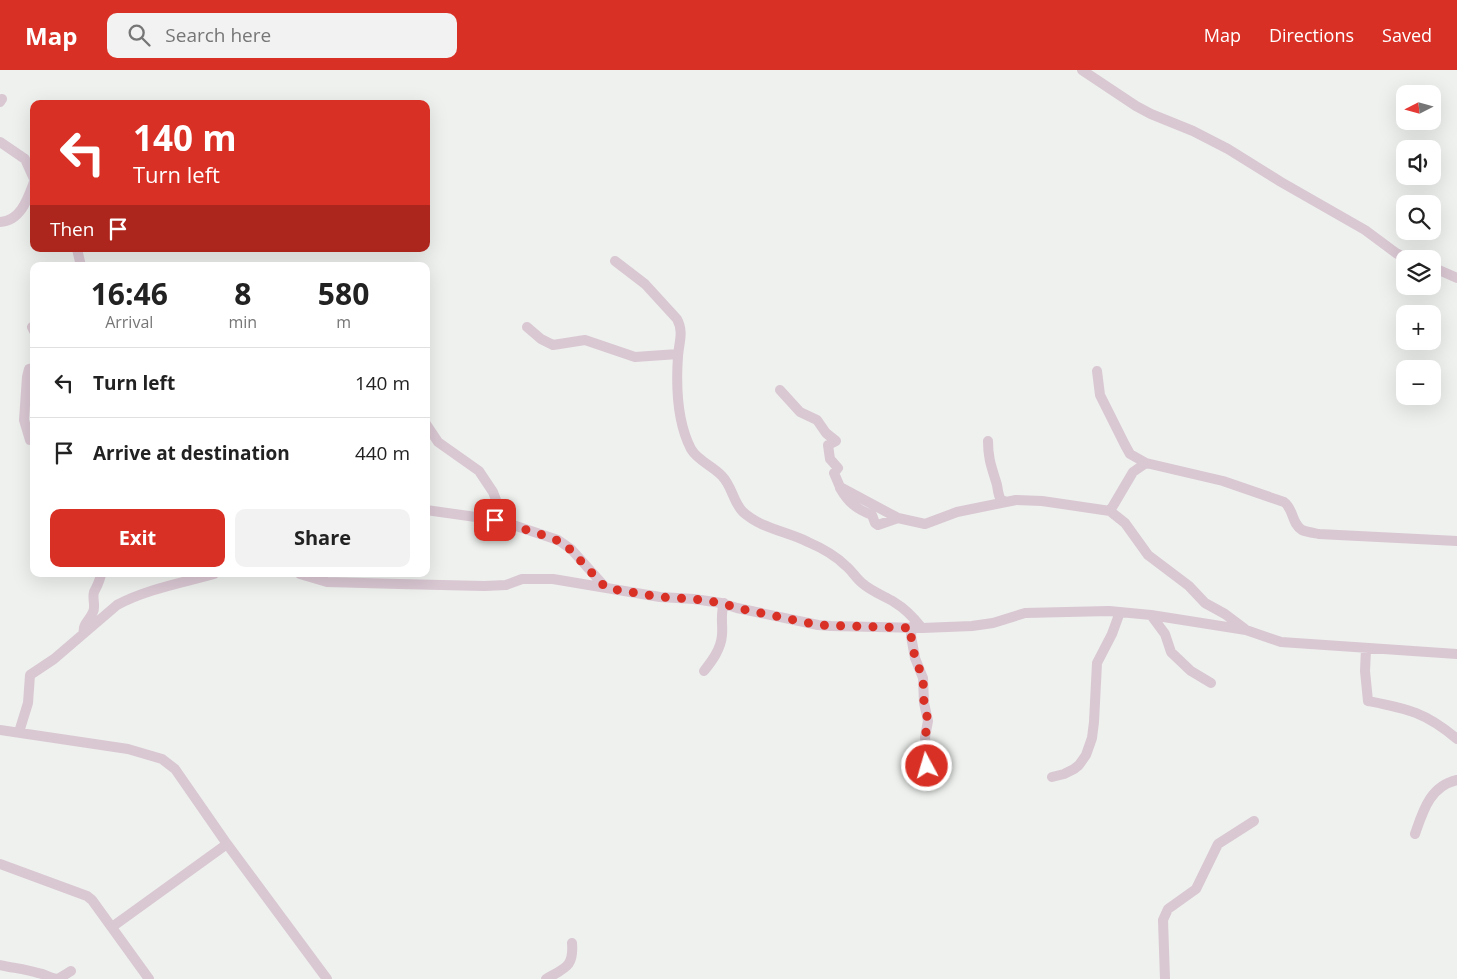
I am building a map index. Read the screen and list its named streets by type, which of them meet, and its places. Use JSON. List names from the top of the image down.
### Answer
{
  "north": "left",
  "page": {
    "header": "Map",
    "search": "Search here",
    "nav": ["Map", "Directions", "Saved"],
    "map_buttons": ["+", "−"],
    "turn": ["140 m", "Turn left"],
    "then": "Then",
    "eta": [
      "16:46",
      "Arrival",
      "8",
      "min",
      "580",
      "m"
    ],
    "list": [
      {
        "name": "Turn left",
        "value": "140 m"
      },
      {
        "name": "Arrive at destination",
        "value": "440 m"
      }
    ],
    "buttons": ["Exit", "Share"]
  }
}
